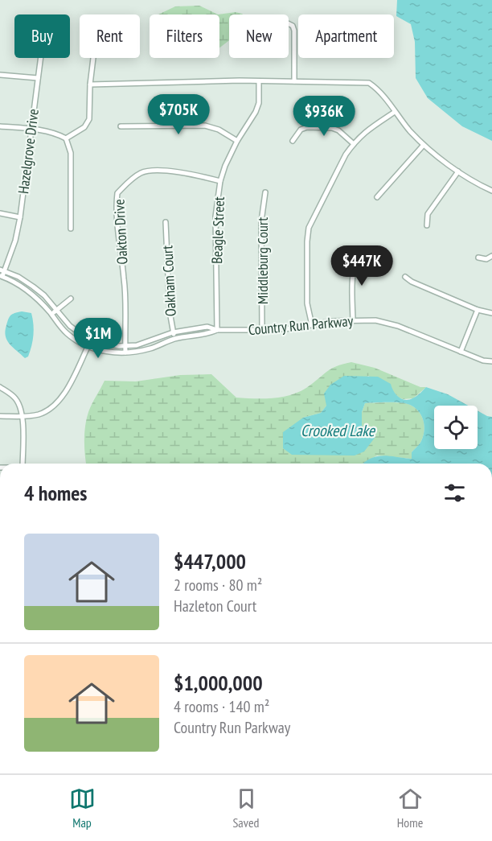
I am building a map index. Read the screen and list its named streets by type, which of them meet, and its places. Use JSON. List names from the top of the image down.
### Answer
{
  "streets": {
    "street": [
      "Hazelgrove Drive",
      "Beagle Street",
      "Oakton Drive",
      "Middleburg Court",
      "Oakham Court",
      "Country Run Parkway"
    ]
  },
  "crossings": [
    ["Hazelgrove Drive", "Country Run Parkway"],
    ["Beagle Street", "Oakton Drive"],
    ["Beagle Street", "Country Run Parkway"],
    ["Oakton Drive", "Country Run Parkway"],
    ["Middleburg Court", "Country Run Parkway"],
    ["Oakham Court", "Country Run Parkway"]
  ],
  "water": ["Crooked Lake"],
  "page": {
    "chip": [
      "Buy",
      "Rent",
      "Filters",
      "New",
      "Apartment"
    ],
    "price": [
      "$705K",
      "$936K",
      "$447K",
      "$1M"
    ],
    "heading": "4 homes",
    "list": [
      {
        "name": "$447,000",
        "note": "2 rooms · 80 m² · Hazleton Court"
      },
      {
        "name": "$1,000,000",
        "note": "4 rooms · 140 m² · Country Run Parkway"
      }
    ],
    "tabs": ["Map", "Saved", "Home"]
  }
}
